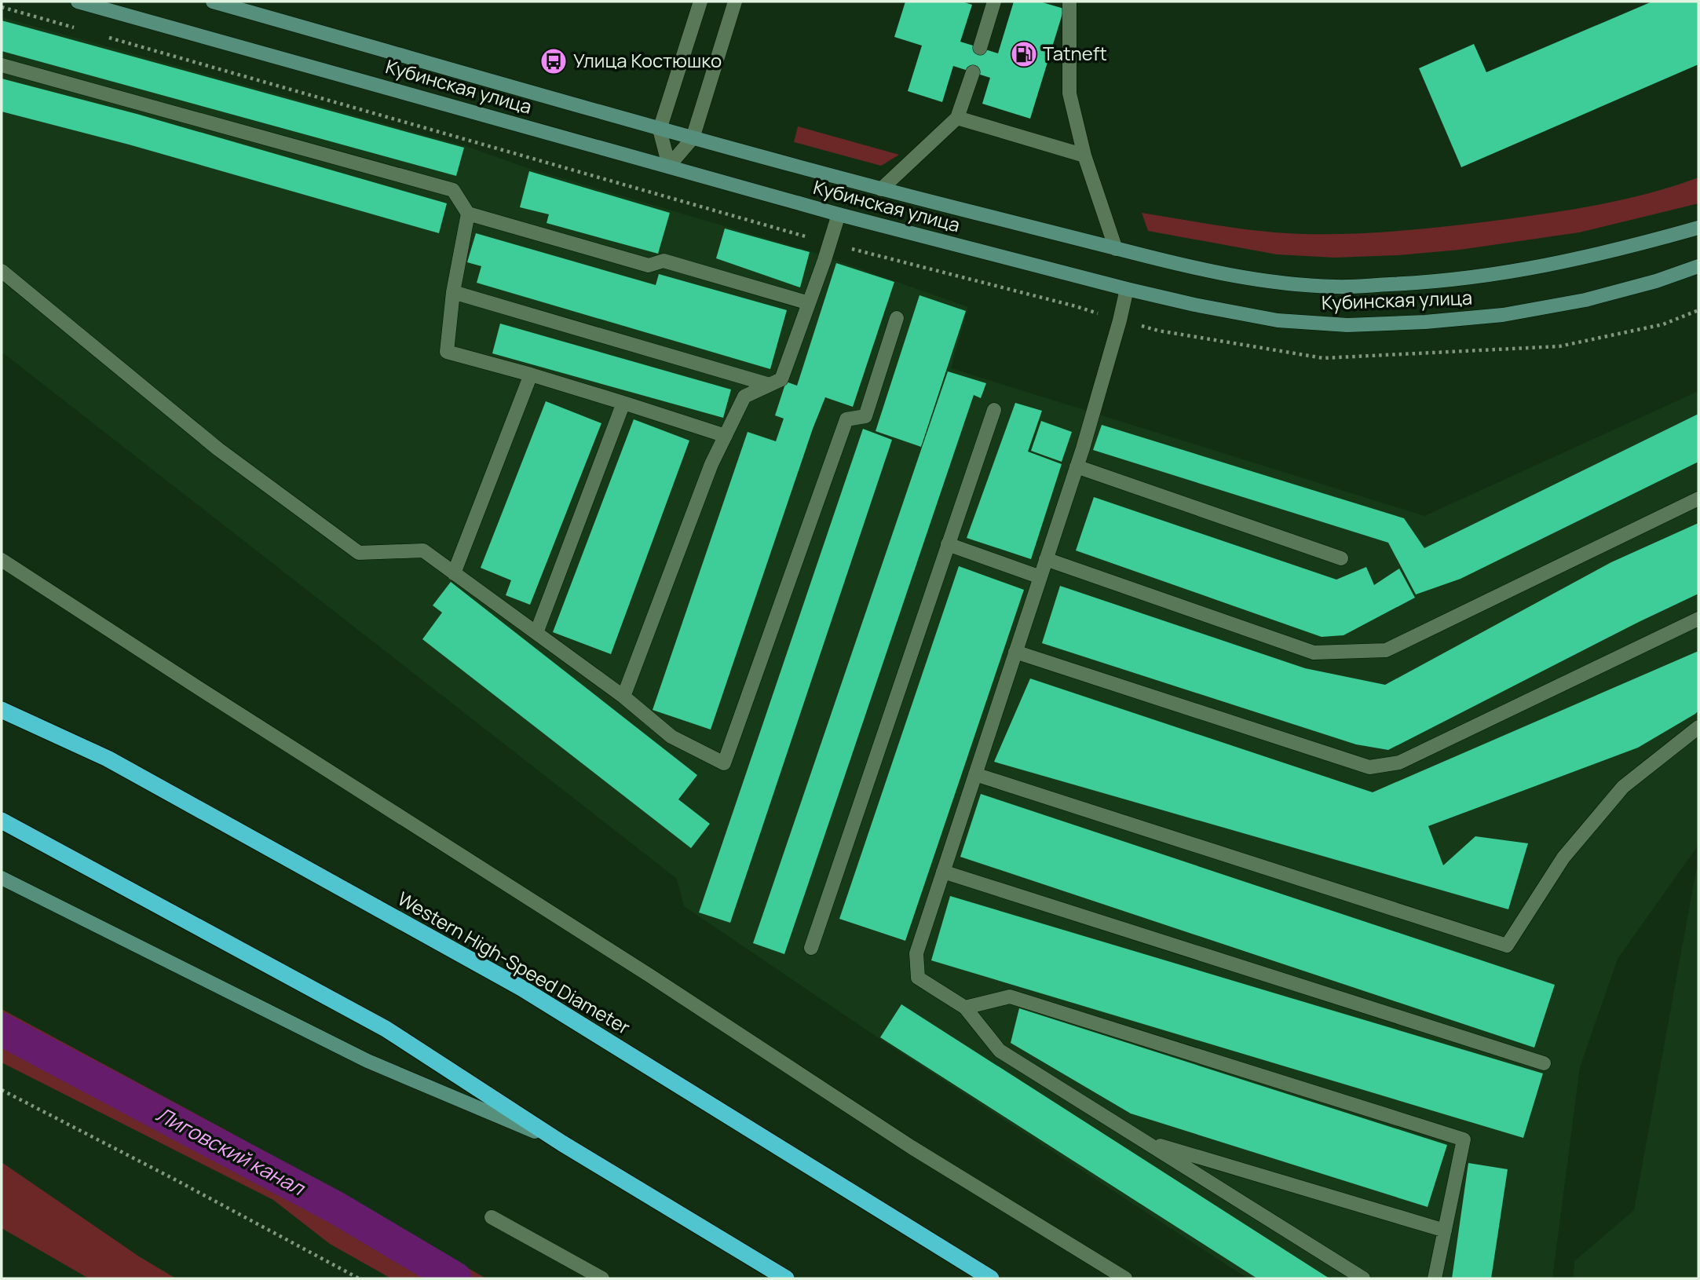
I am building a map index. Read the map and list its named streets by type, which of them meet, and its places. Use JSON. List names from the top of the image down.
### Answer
{
  "streets": {
    "highway": ["Western High-Speed Diameter"],
    "main road": ["Кубинская улица"]
  },
  "water": ["Лиговский канал"],
  "places": {
    "fuel station": ["Tatneft"],
    "bus stop": ["Улица Костюшко"]
  }
}
